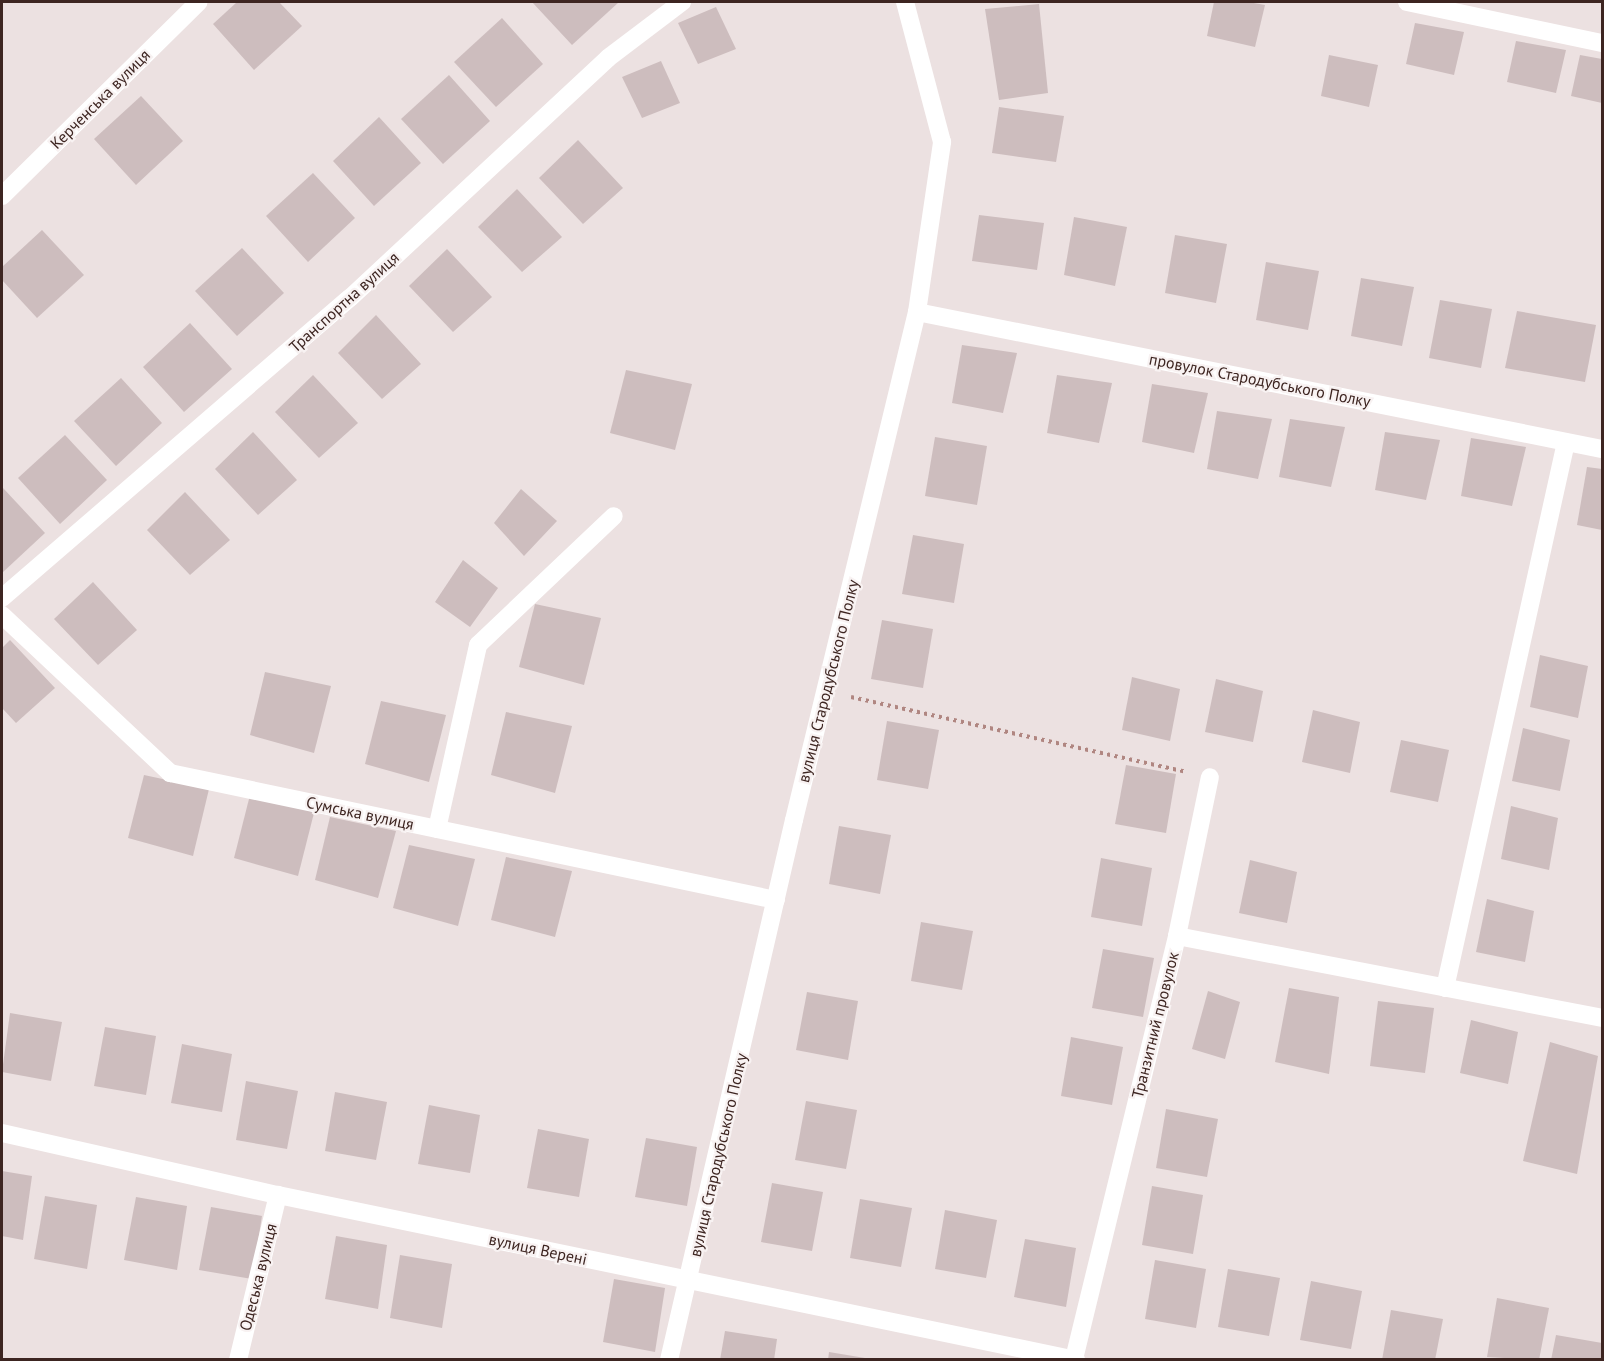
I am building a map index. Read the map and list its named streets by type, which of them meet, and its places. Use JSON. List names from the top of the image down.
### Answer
{
  "streets": {
    "street": [
      "Керченська вулиця",
      "Транспортна вулиця",
      "провулок Стародубського Полку",
      "вулиця Стародубського Полку",
      "Сумська вулиця",
      "Транзитний провулок",
      "вулиця Верені",
      "Одеська вулиця"
    ]
  },
  "crossings": [
    ["провулок Стародубського Полку", "вулиця Стародубського Полку"],
    ["вулиця Стародубського Полку", "Сумська вулиця"],
    ["вулиця Стародубського Полку", "вулиця Верені"],
    ["Транзитний провулок", "вулиця Верені"],
    ["вулиця Верені", "Одеська вулиця"]
  ]
}
